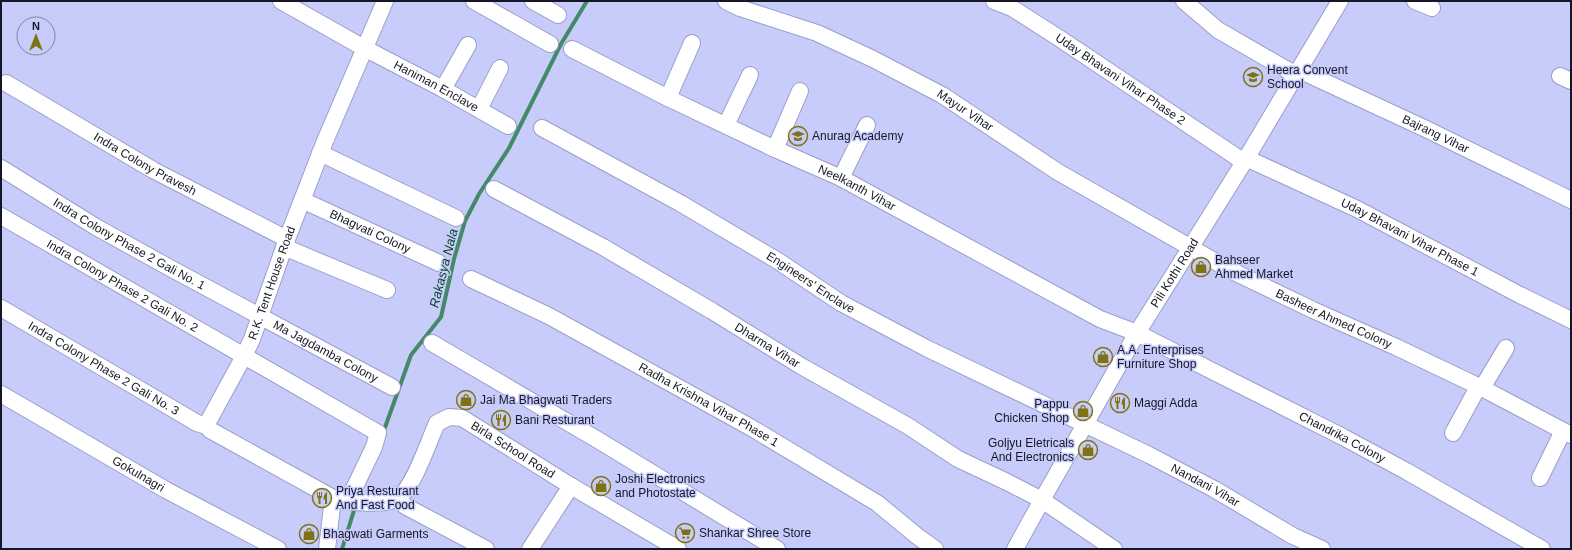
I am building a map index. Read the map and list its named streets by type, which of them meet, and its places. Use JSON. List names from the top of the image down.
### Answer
{
  "streets": {
    "street": [
      "Uday Bhavani Vihar Phase 2",
      "Haniman Enclave",
      "Mayur Vihar",
      "Bajrang Vihar",
      "Indra Colony Pravesh",
      "Neelkanth Vihar",
      "Bhagvati Colony",
      "Uday Bhavani Vihar Phase 1",
      "Indra Colony Phase 2 Gali No. 1",
      "Pili Kothi Road",
      "R.K. Tent House Road",
      "Engineers' Enclave",
      "Indra Colony Phase 2 Gali No. 2",
      "Basheer Ahmed Colony",
      "Dharma Vihar",
      "Ma Jagdamba Colony",
      "Indra Colony Phase 2 Gali No. 3",
      "Radha Krishna Vihar Phase 1",
      "Chandrika Colony",
      "Birla School Road",
      "Gokulnagri",
      "Nandani Vihar"
    ]
  },
  "crossings": [
    ["Uday Bhavani Vihar Phase 2", "Uday Bhavani Vihar Phase 1"],
    ["Uday Bhavani Vihar Phase 2", "Pili Kothi Road"],
    ["Haniman Enclave", "R.K. Tent House Road"],
    ["Mayur Vihar", "Pili Kothi Road"],
    ["Mayur Vihar", "Basheer Ahmed Colony"],
    ["Bajrang Vihar", "Pili Kothi Road"],
    ["Indra Colony Pravesh", "R.K. Tent House Road"],
    ["Neelkanth Vihar", "Pili Kothi Road"],
    ["Neelkanth Vihar", "Chandrika Colony"],
    ["Bhagvati Colony", "R.K. Tent House Road"],
    ["Uday Bhavani Vihar Phase 1", "Pili Kothi Road"],
    ["Indra Colony Phase 2 Gali No. 1", "R.K. Tent House Road"],
    ["Indra Colony Phase 2 Gali No. 1", "Ma Jagdamba Colony"],
    ["Pili Kothi Road", "Engineers' Enclave"],
    ["Pili Kothi Road", "Basheer Ahmed Colony"],
    ["Pili Kothi Road", "Dharma Vihar"],
    ["Pili Kothi Road", "Chandrika Colony"],
    ["Pili Kothi Road", "Nandani Vihar"],
    ["R.K. Tent House Road", "Indra Colony Phase 2 Gali No. 2"],
    ["R.K. Tent House Road", "Ma Jagdamba Colony"],
    ["R.K. Tent House Road", "Indra Colony Phase 2 Gali No. 3"],
    ["Engineers' Enclave", "Nandani Vihar"],
    ["Indra Colony Phase 2 Gali No. 2", "Birla School Road"]
  ],
  "water": ["Rakasya Nala"],
  "places": {
    "school or university": ["Heera Convent School", "Anurag Academy"],
    "shop": [
      "Bahseer Ahmed Market",
      "A.A. Enterprises Furniture Shop",
      "Jai Ma Bhagwati Traders",
      "Pappu Chicken Shop",
      "Goljyu Eletricals And Electronics",
      "Joshi Electronics and Photostate",
      "Bhagwati Garments"
    ],
    "restaurant": ["Maggi Adda", "Bani Resturant", "Priya Resturant And Fast Food"],
    "supermarket": ["Shankar Shree Store"]
  },
  "north": "top"
}
